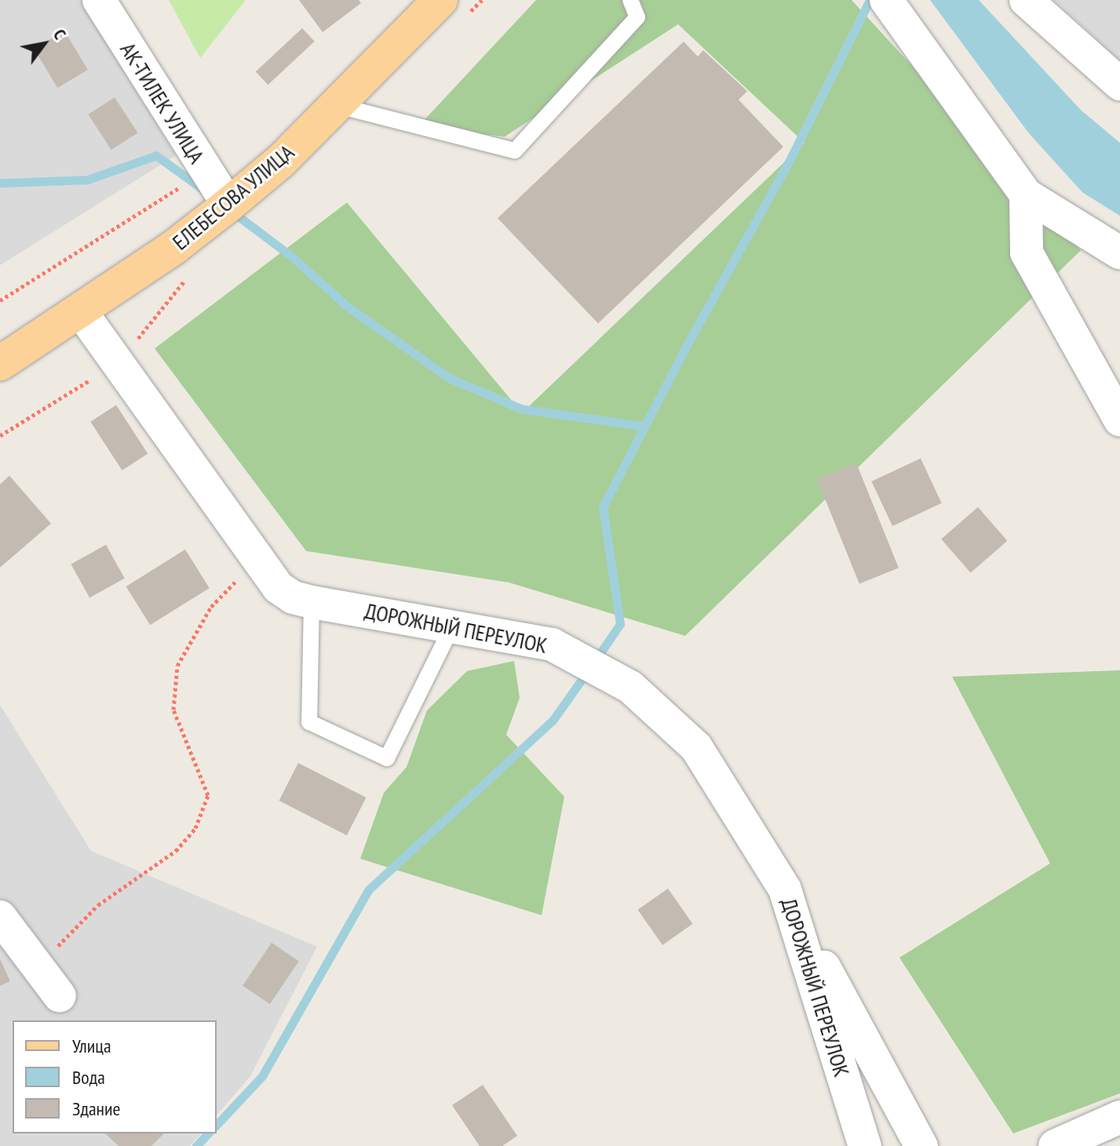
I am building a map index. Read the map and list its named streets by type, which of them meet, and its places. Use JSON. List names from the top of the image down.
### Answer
{
  "streets": {
    "main road": ["ЕЛЕБЕСОВА УЛИЦА"],
    "street": ["АК-ТИЛЕК УЛИЦА", "ДОРОЖНЫЙ ПЕРЕУЛОК"]
  },
  "crossings": [
    ["АК-ТИЛЕК УЛИЦА", "ЕЛЕБЕСОВА УЛИЦА"],
    ["ЕЛЕБЕСОВА УЛИЦА", "ДОРОЖНЫЙ ПЕРЕУЛОК"]
  ],
  "legend": ["Улица", "Вода", "Здание"],
  "north": "top right"
}
